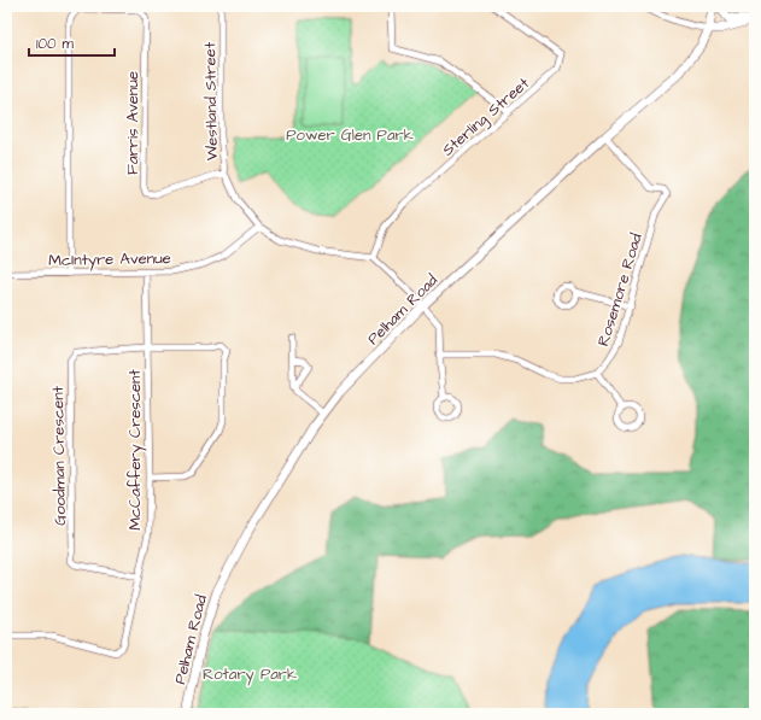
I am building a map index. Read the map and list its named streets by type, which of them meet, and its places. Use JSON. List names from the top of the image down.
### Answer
{
  "streets": {
    "main road": ["Pelham Road"],
    "street": [
      "Westland Street",
      "Sterling Street",
      "Farris Avenue",
      "McIntyre Avenue",
      "Rosemore Road",
      "McCaffery Crescent",
      "Goodman Crescent"
    ]
  },
  "crossings": [
    ["Westland Street", "Sterling Street"],
    ["Westland Street", "Farris Avenue"],
    ["Westland Street", "McIntyre Avenue"],
    ["Farris Avenue", "McIntyre Avenue"],
    ["McIntyre Avenue", "McCaffery Crescent"],
    ["Rosemore Road", "Pelham Road"],
    ["McCaffery Crescent", "Goodman Crescent"]
  ],
  "parks": ["Power Glen Park", "Rotary Park"],
  "scale_bar": "100 m"
}
